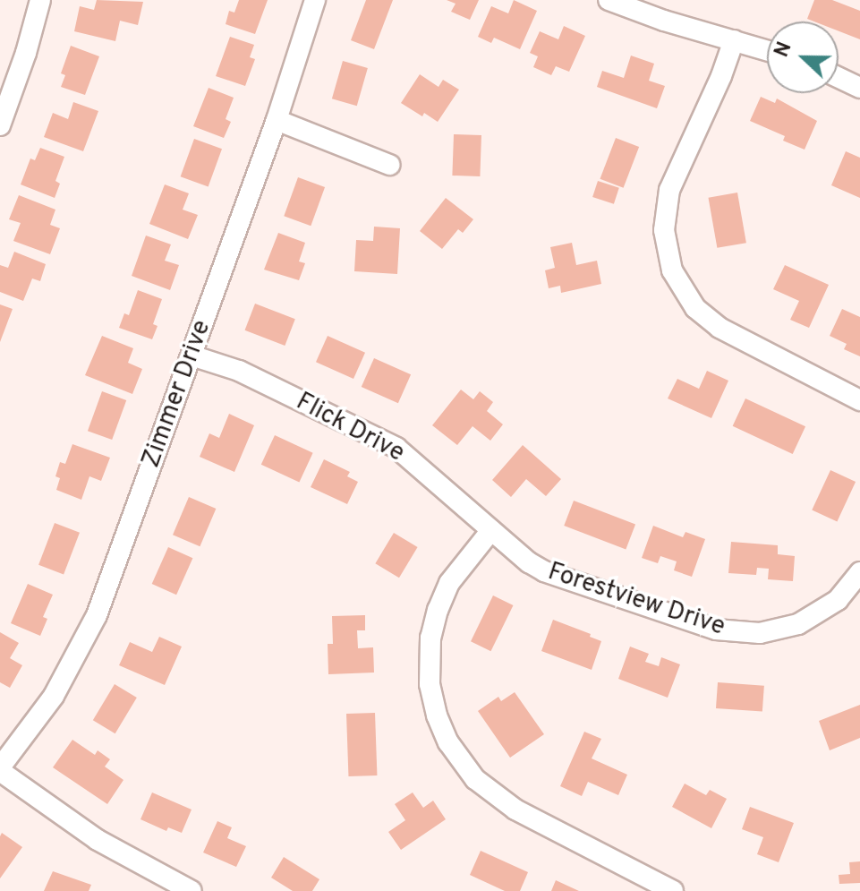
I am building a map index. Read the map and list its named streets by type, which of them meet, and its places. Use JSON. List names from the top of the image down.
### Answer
{
  "streets": {
    "street": ["Zimmer Drive", "Flick Drive", "Forestview Drive"]
  },
  "crossings": [
    ["Zimmer Drive", "Flick Drive"],
    ["Flick Drive", "Forestview Drive"]
  ],
  "north": "left"
}
